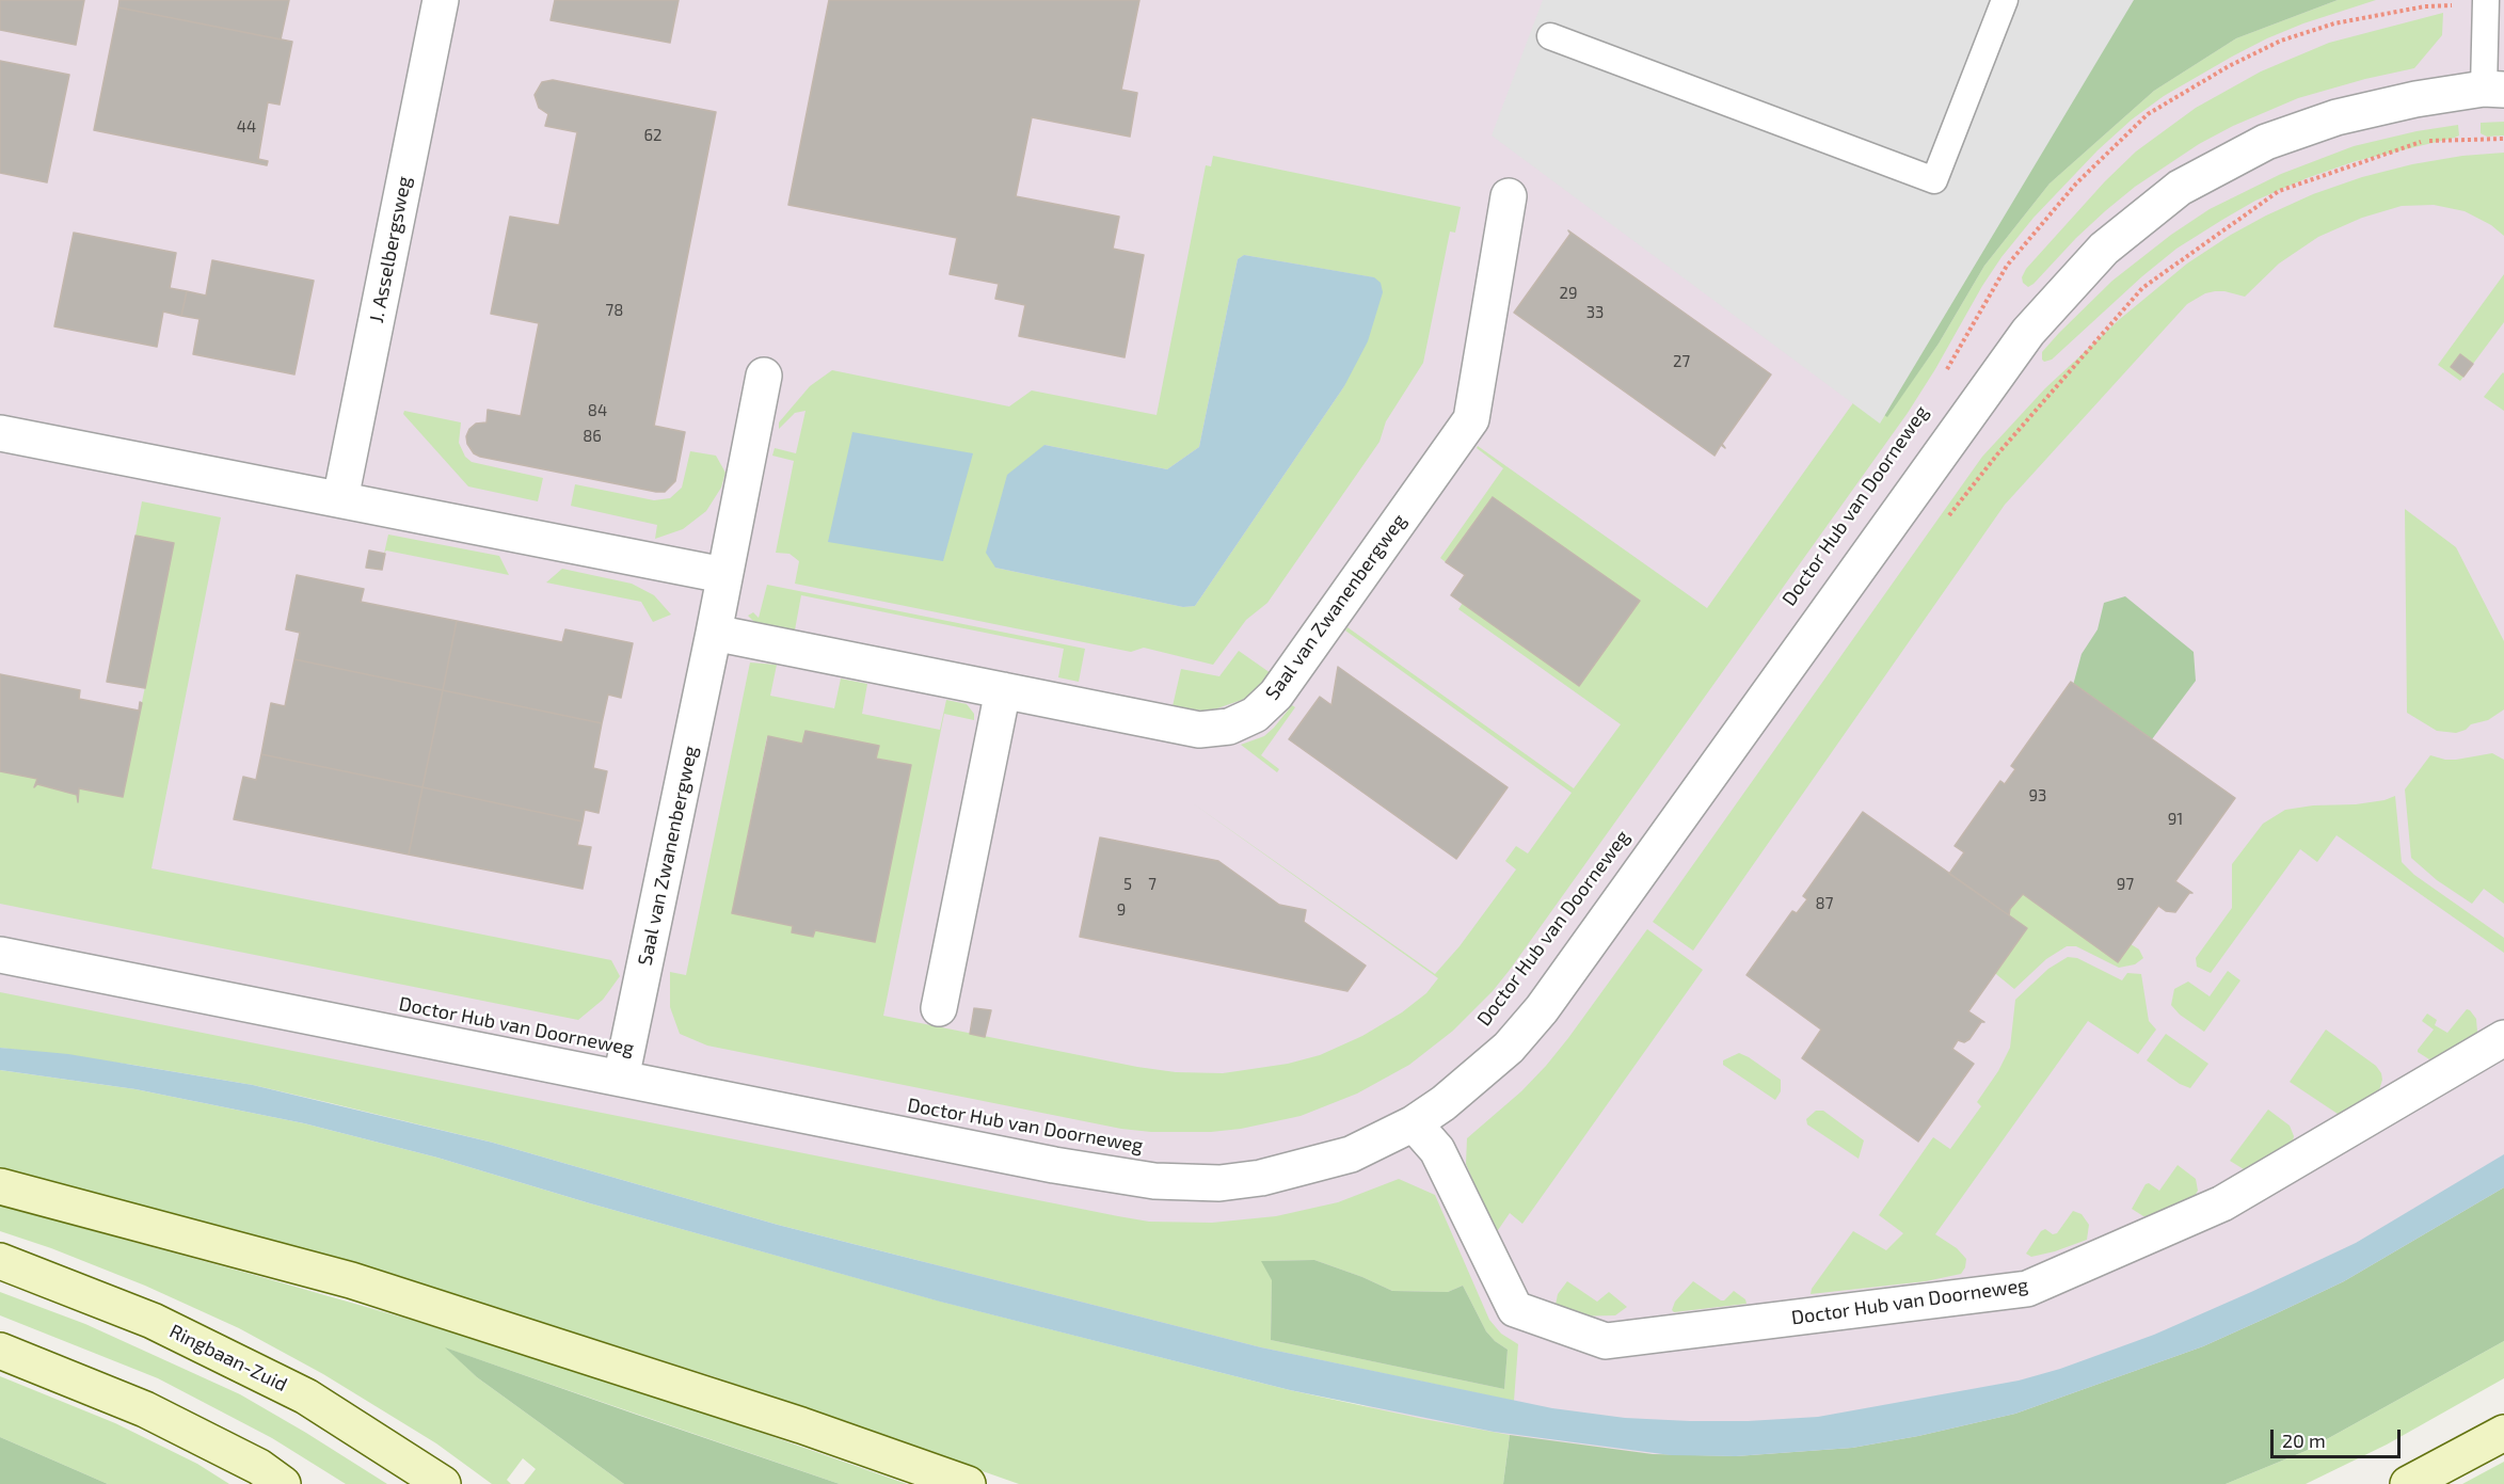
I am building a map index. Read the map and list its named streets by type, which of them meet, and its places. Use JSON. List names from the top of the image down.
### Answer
{
  "streets": {
    "main road": ["Ringbaan-Zuid"],
    "street": ["J. Asselbergsweg", "Doctor Hub van Doorneweg", "Saal van Zwanenbergweg"]
  },
  "crossings": [
    ["Doctor Hub van Doorneweg", "Saal van Zwanenbergweg"]
  ],
  "house_numbers": [
    "44",
    "62",
    "29",
    "78",
    "33",
    "27",
    "84",
    "86",
    "93",
    "91",
    "5",
    "7",
    "97",
    "87",
    "9"
  ],
  "scale_bar": "20 m"
}
